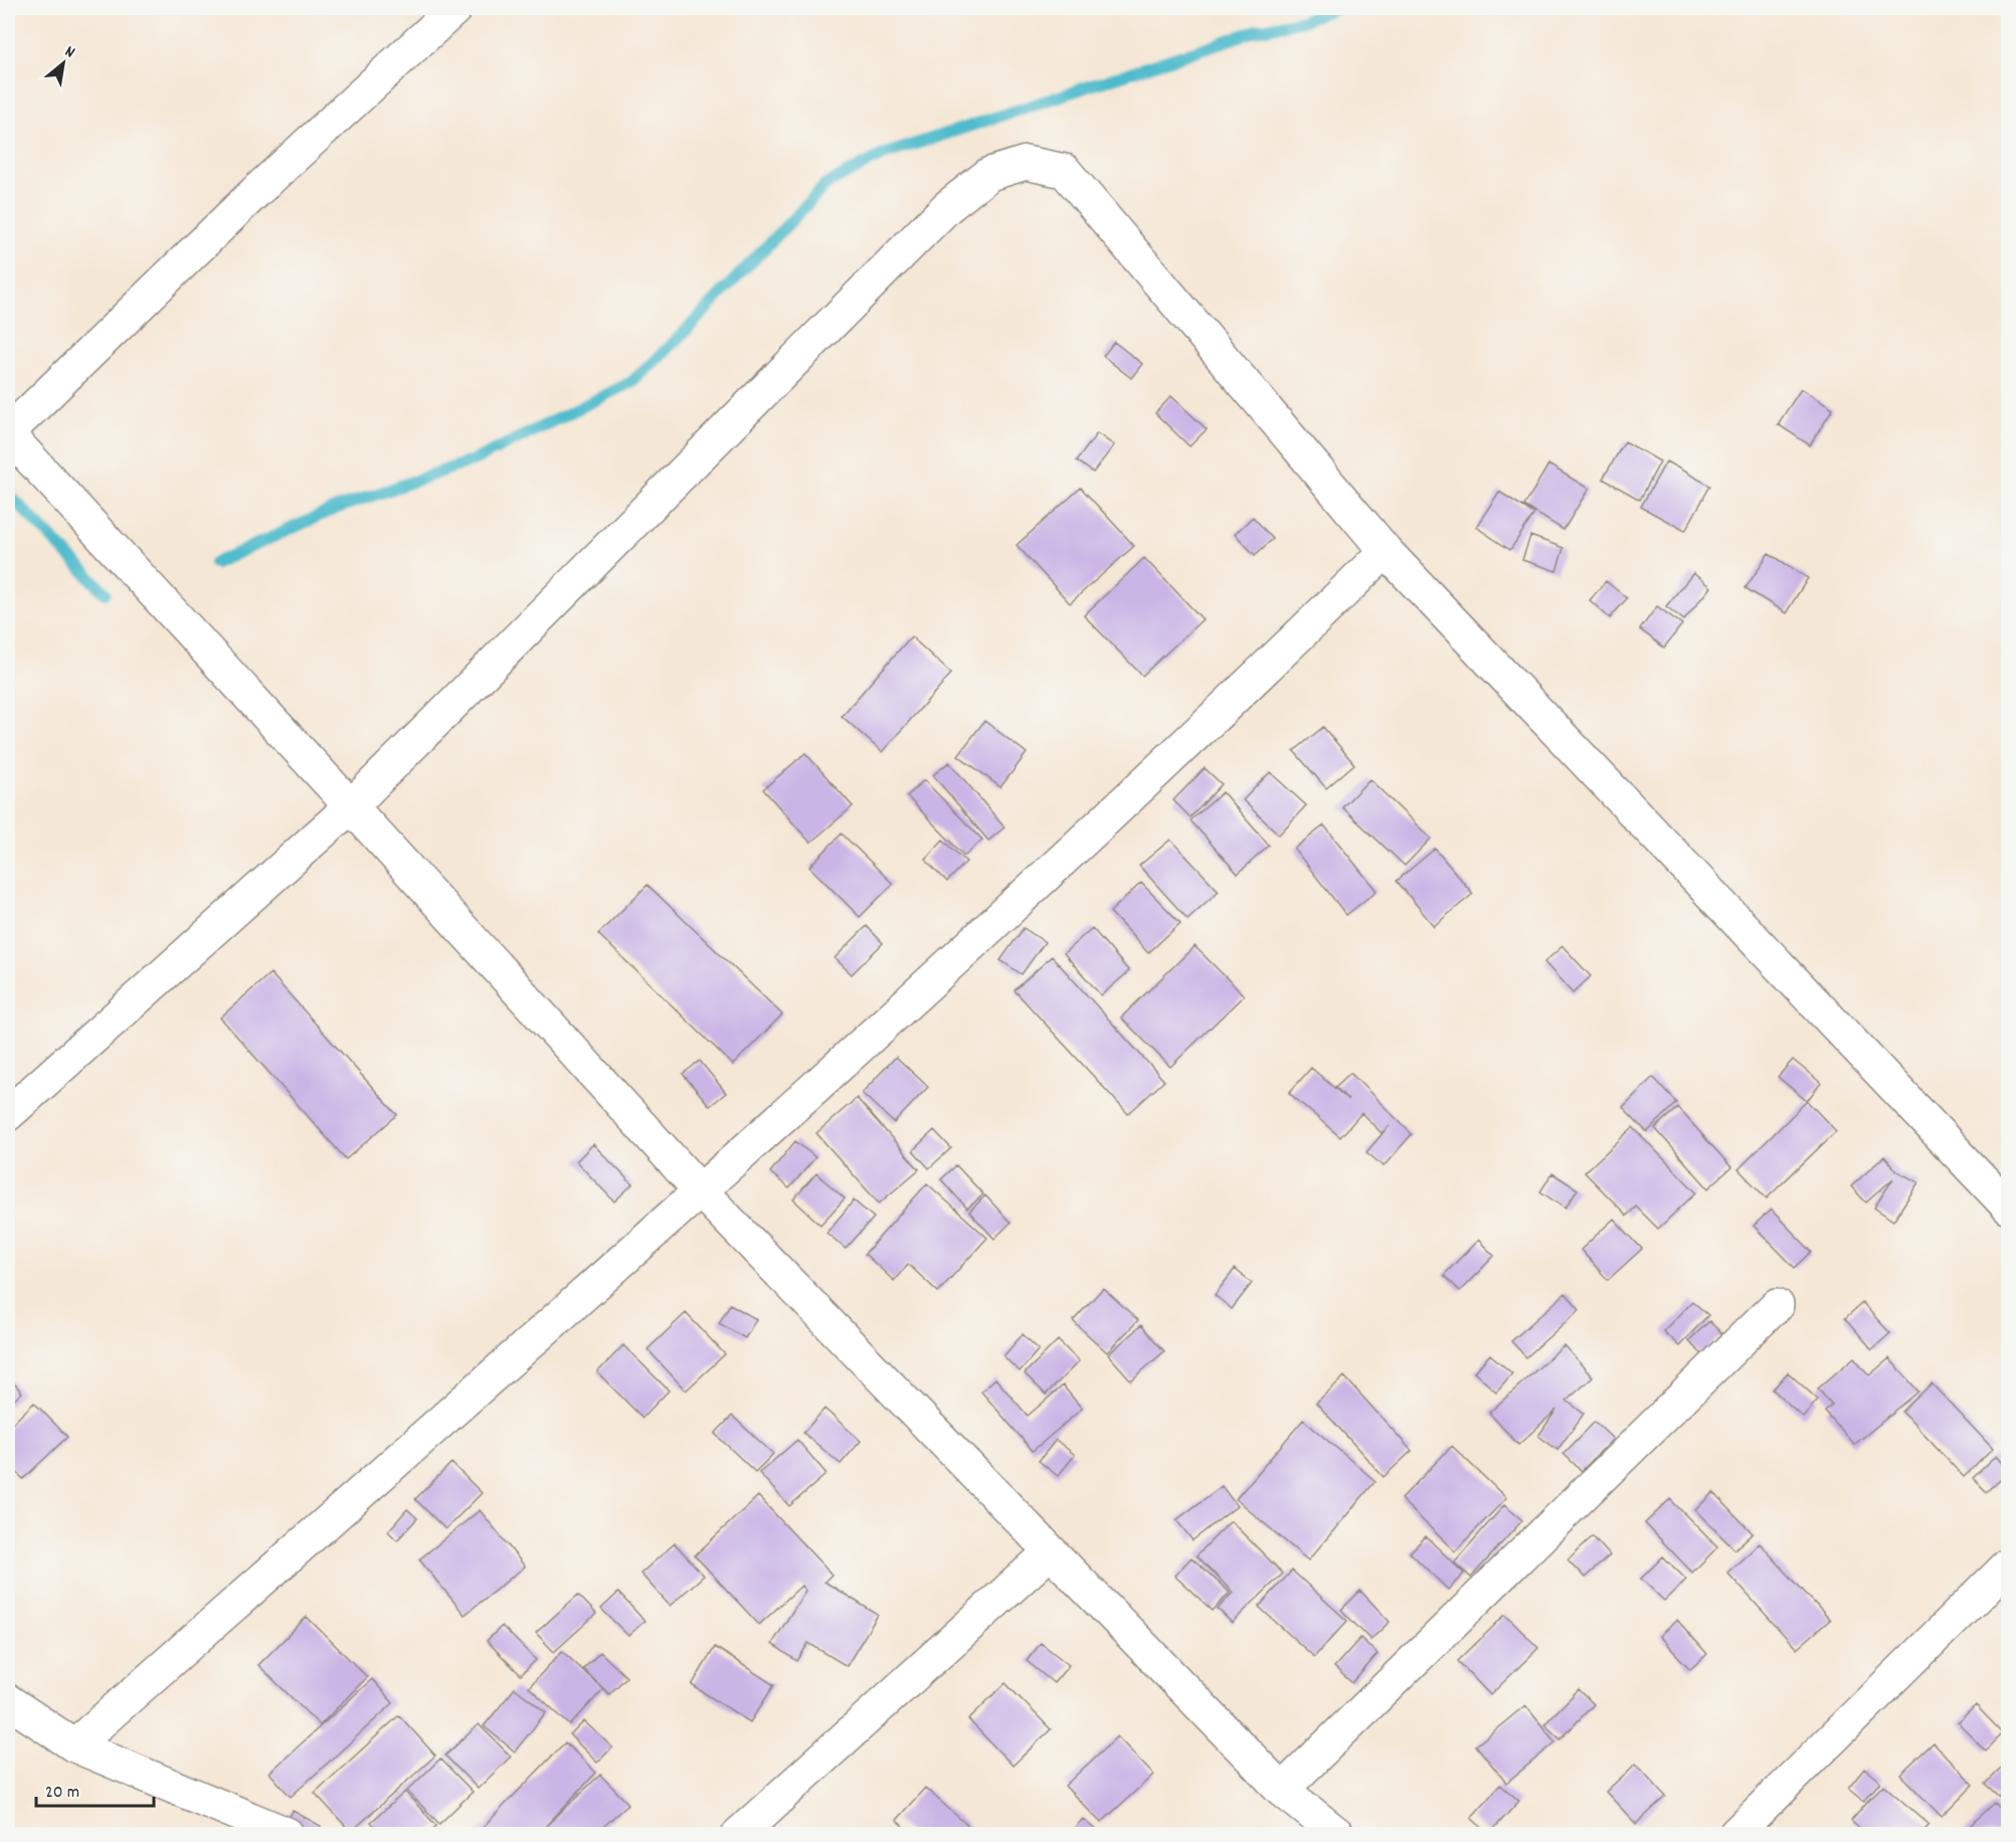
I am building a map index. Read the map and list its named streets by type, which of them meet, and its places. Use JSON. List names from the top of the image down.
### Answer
{
  "scale_bar": "20 m",
  "north": "top right"
}
